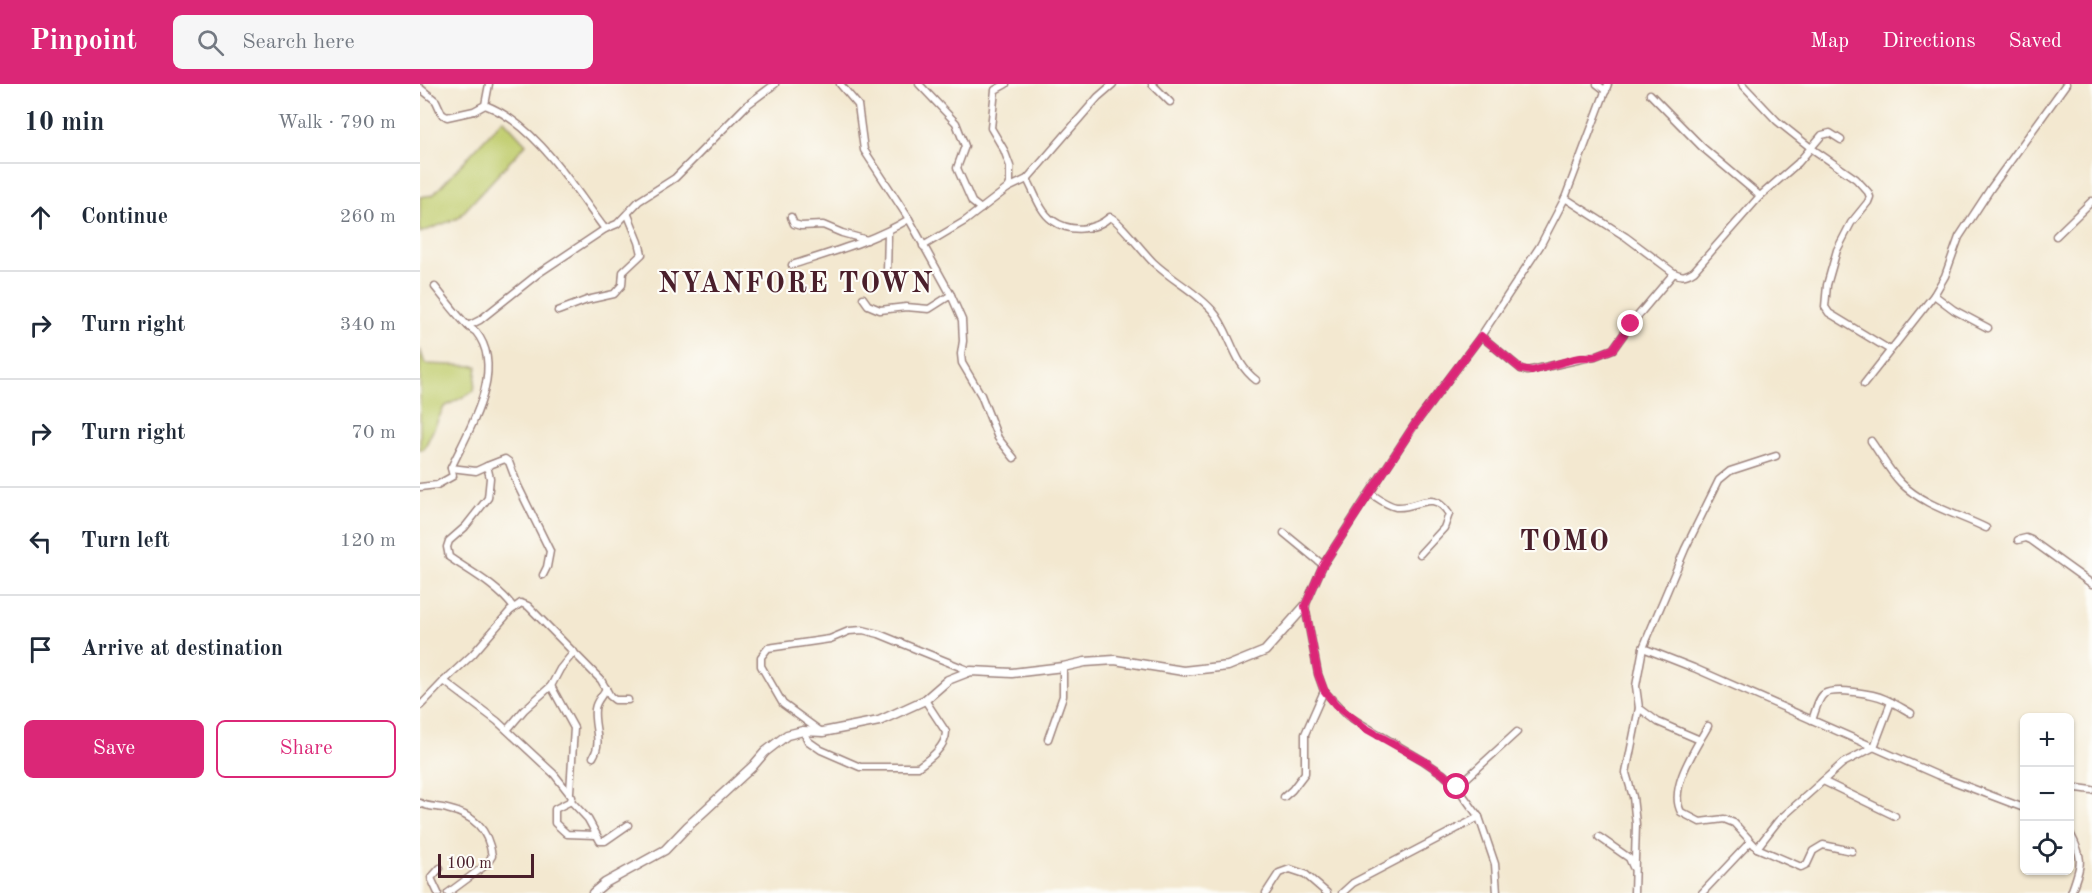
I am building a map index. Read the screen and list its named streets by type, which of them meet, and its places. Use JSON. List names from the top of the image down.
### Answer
{
  "districts": ["NYANFORE TOWN", "TOMO"],
  "scale_bar": "100 m",
  "page": {
    "header": "Pinpoint",
    "search": "Search here",
    "nav": ["Map", "Directions", "Saved"],
    "heading": ["10 min", "Walk · 790 m"],
    "list": [
      ["Continue", "260 m"],
      ["Turn right", "340 m"],
      ["Turn right", "70 m"],
      ["Turn left", "120 m"],
      "Arrive at destination"
    ],
    "buttons": ["Save", "Share"],
    "map_buttons": ["+", "−"],
    "scale": "100 m"
  }
}
